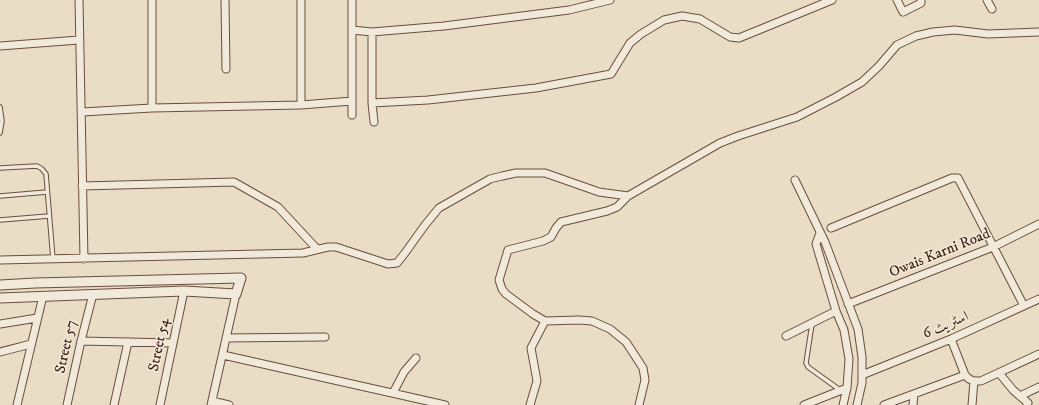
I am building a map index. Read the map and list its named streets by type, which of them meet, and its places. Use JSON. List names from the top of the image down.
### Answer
{
  "streets": {
    "street": [
      "Owais Karni Road",
      "اسٹریٹ 6",
      "Street 54",
      "Street 57"
    ]
  }
}
